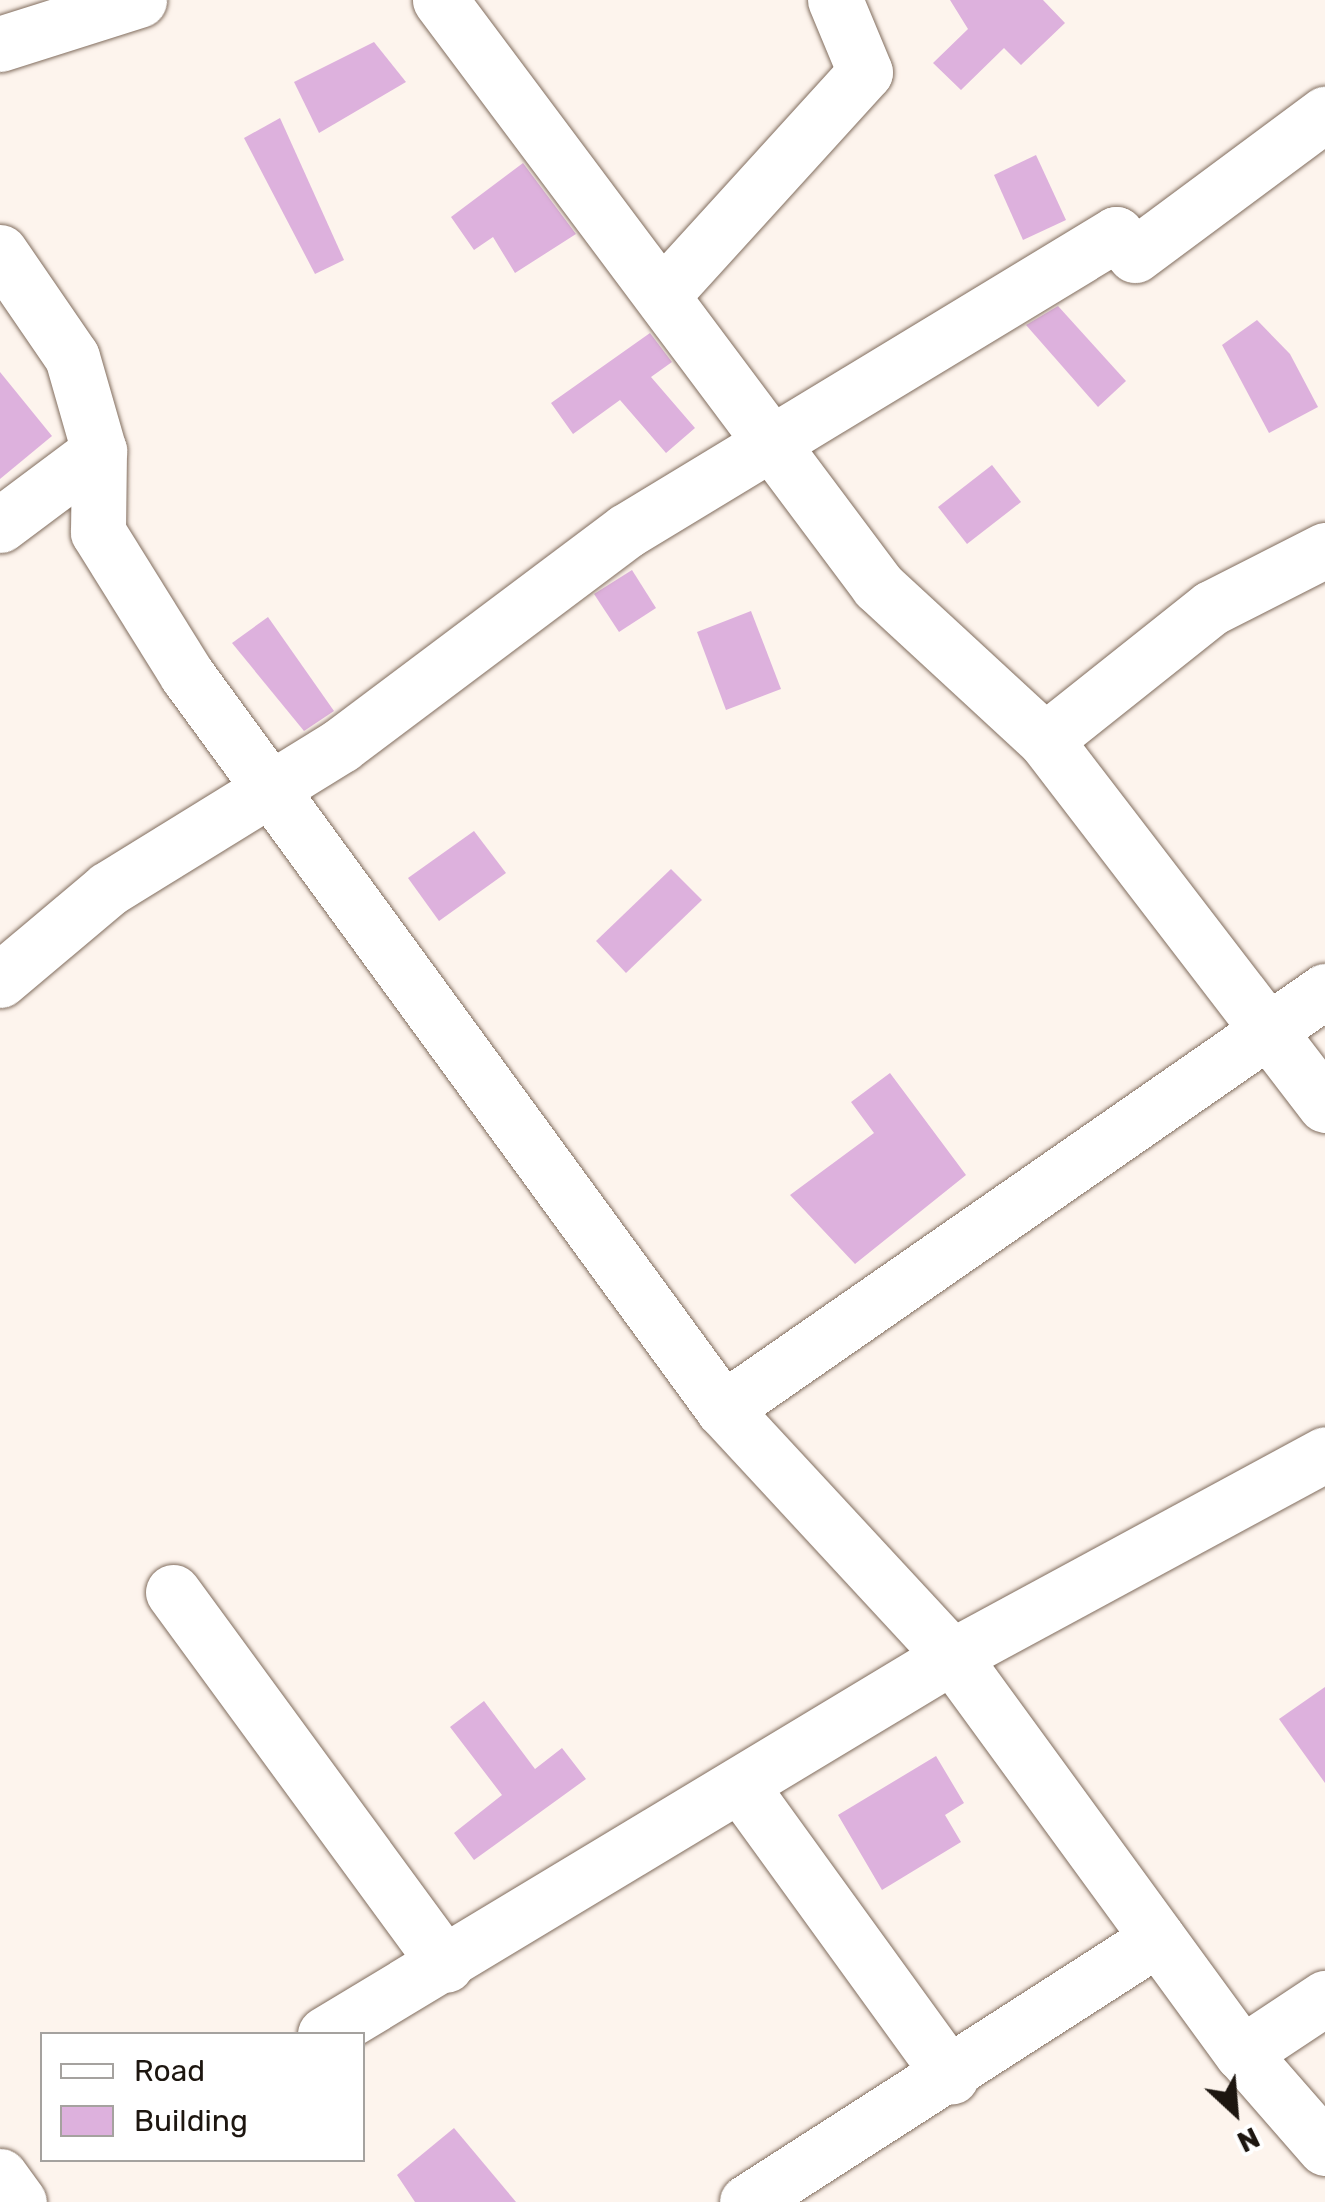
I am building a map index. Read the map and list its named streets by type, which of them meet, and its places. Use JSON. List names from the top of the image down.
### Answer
{
  "legend": ["Road", "Building"],
  "north": "bottom right"
}
